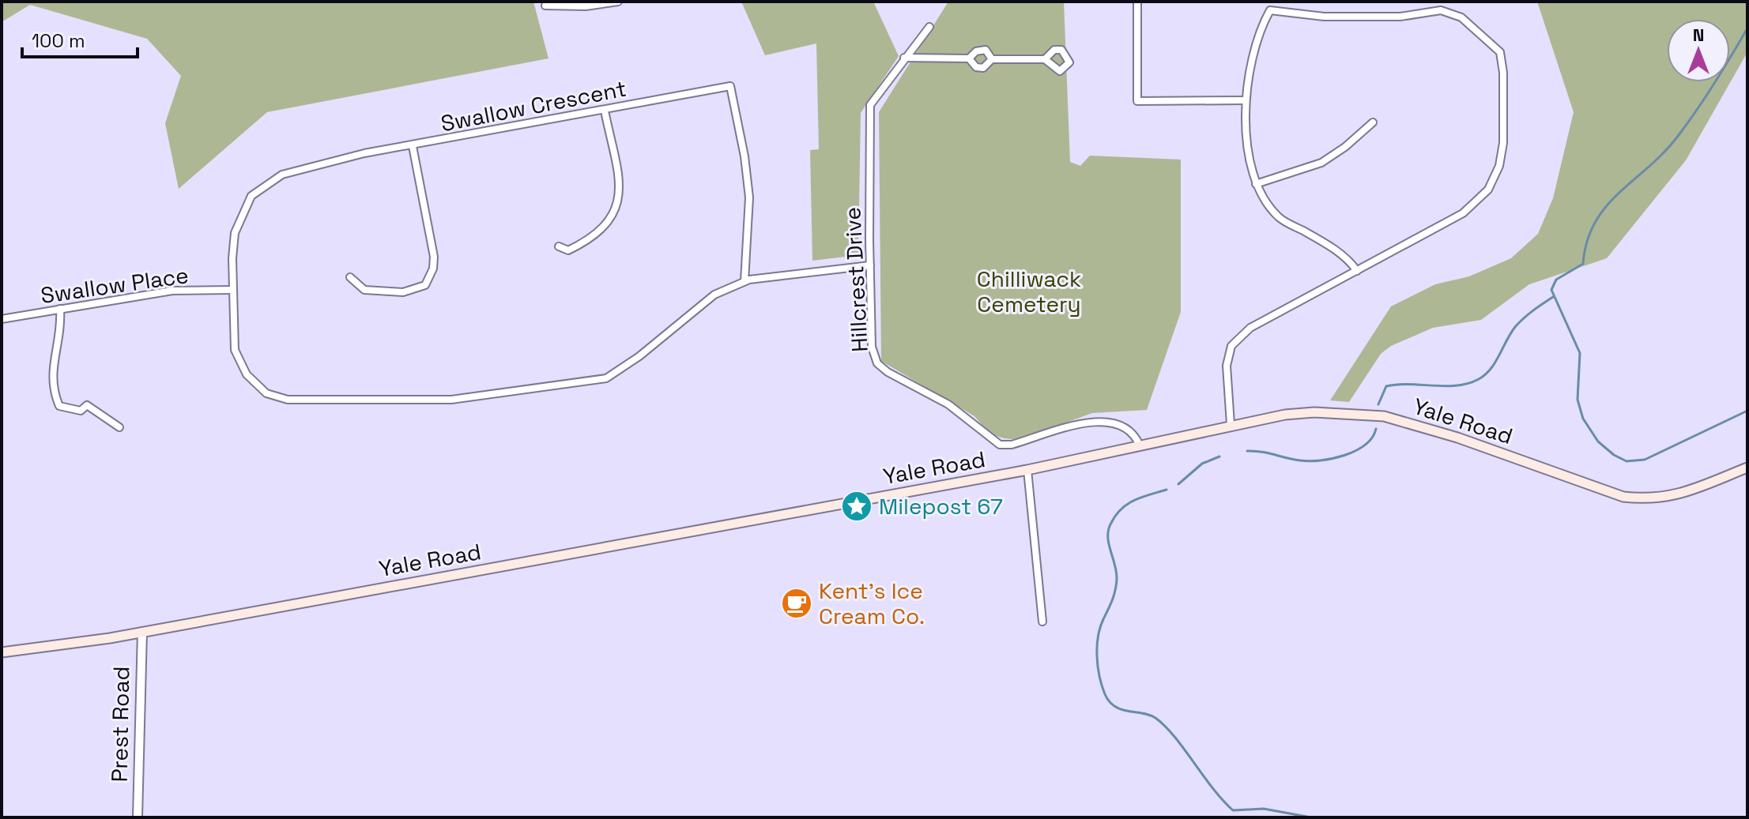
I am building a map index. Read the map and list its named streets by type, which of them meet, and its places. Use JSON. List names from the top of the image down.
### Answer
{
  "streets": {
    "main road": ["Yale Road"],
    "street": [
      "Swallow Crescent",
      "Hillcrest Drive",
      "Swallow Place",
      "Prest Road"
    ]
  },
  "crossings": [
    ["Swallow Crescent", "Hillcrest Drive"],
    ["Swallow Crescent", "Swallow Place"],
    ["Hillcrest Drive", "Yale Road"],
    ["Yale Road", "Prest Road"]
  ],
  "parks": ["Chilliwack Cemetery"],
  "places": {
    "place": ["Milepost 67"],
    "cafe": ["Kent's Ice Cream Co."]
  },
  "scale_bar": "100 m",
  "north": "top"
}
